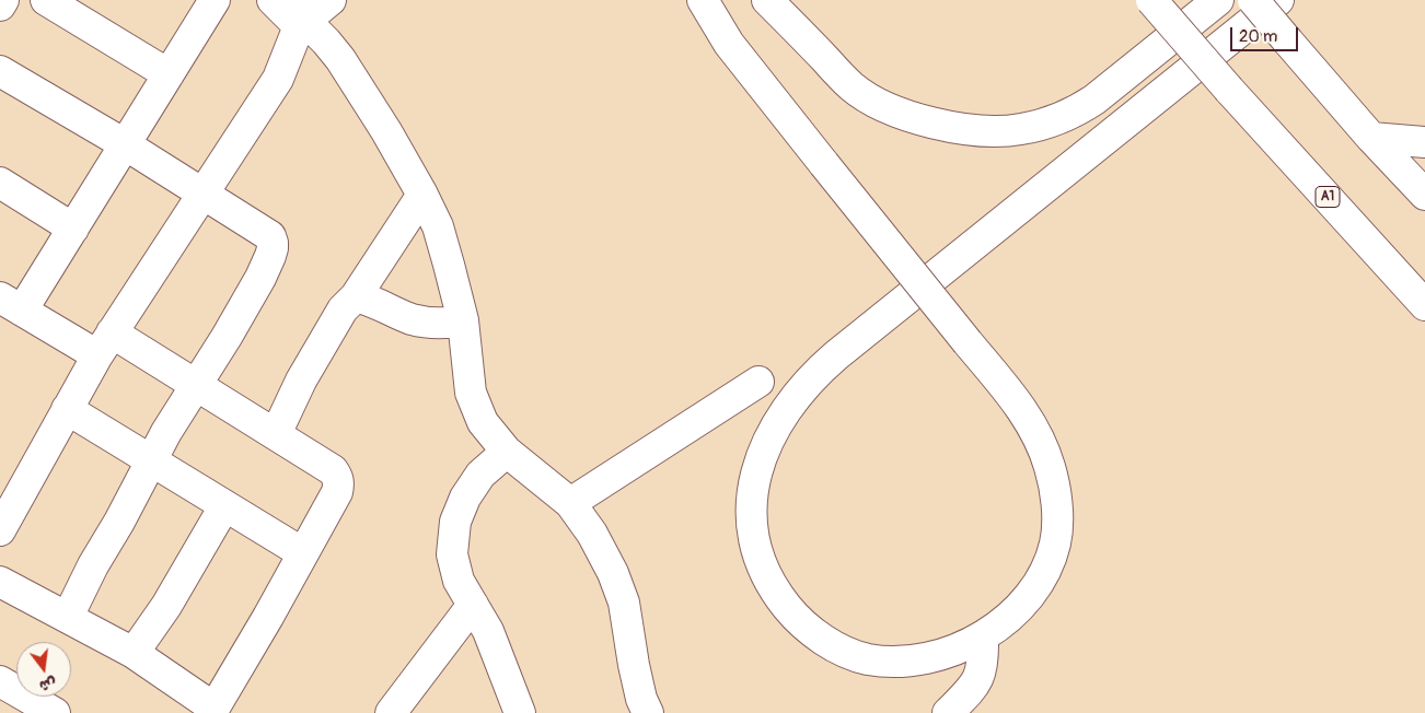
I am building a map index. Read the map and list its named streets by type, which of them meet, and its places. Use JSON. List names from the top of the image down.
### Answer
{
  "streets": {
    "main road": ["A1"]
  },
  "scale_bar": "20 m",
  "north": "bottom"
}
